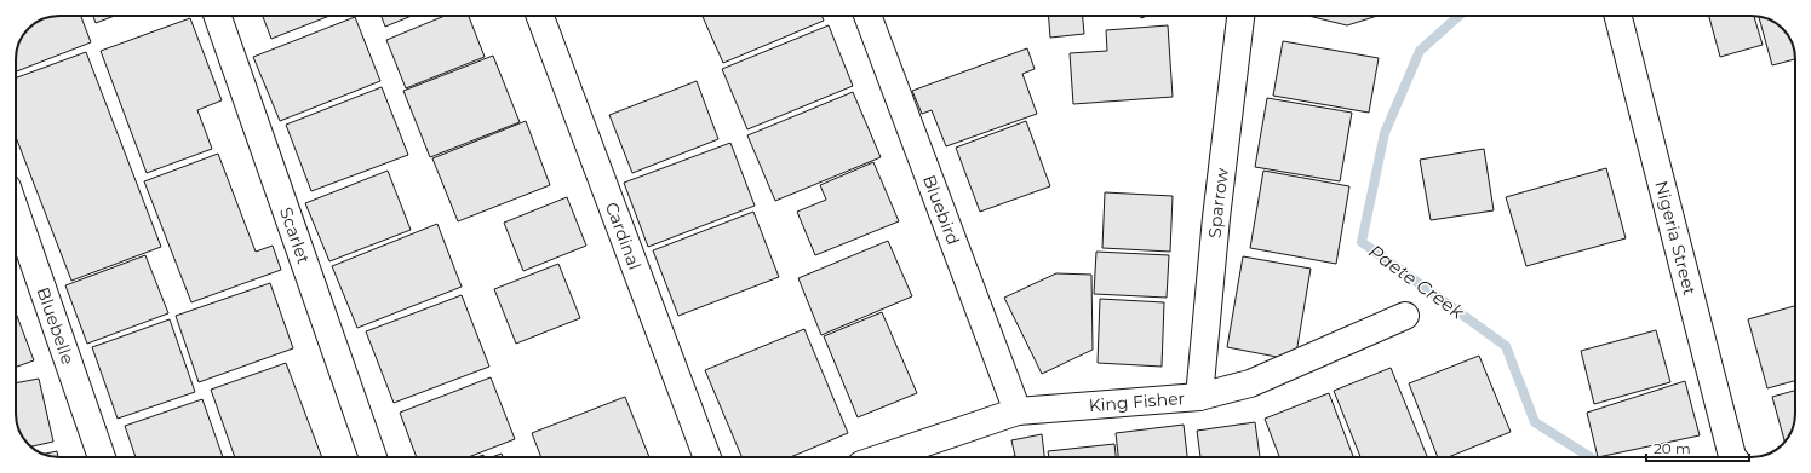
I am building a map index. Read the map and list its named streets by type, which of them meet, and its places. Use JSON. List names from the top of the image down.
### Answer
{
  "streets": {
    "street": [
      "Sparrow",
      "Bluebird",
      "Scarlet",
      "Cardinal",
      "Nigeria Street",
      "Bluebelle",
      "King Fisher"
    ]
  },
  "crossings": [
    ["Sparrow", "King Fisher"],
    ["Bluebird", "King Fisher"]
  ],
  "water": ["Paete Creek"],
  "scale_bar": "20 m"
}
